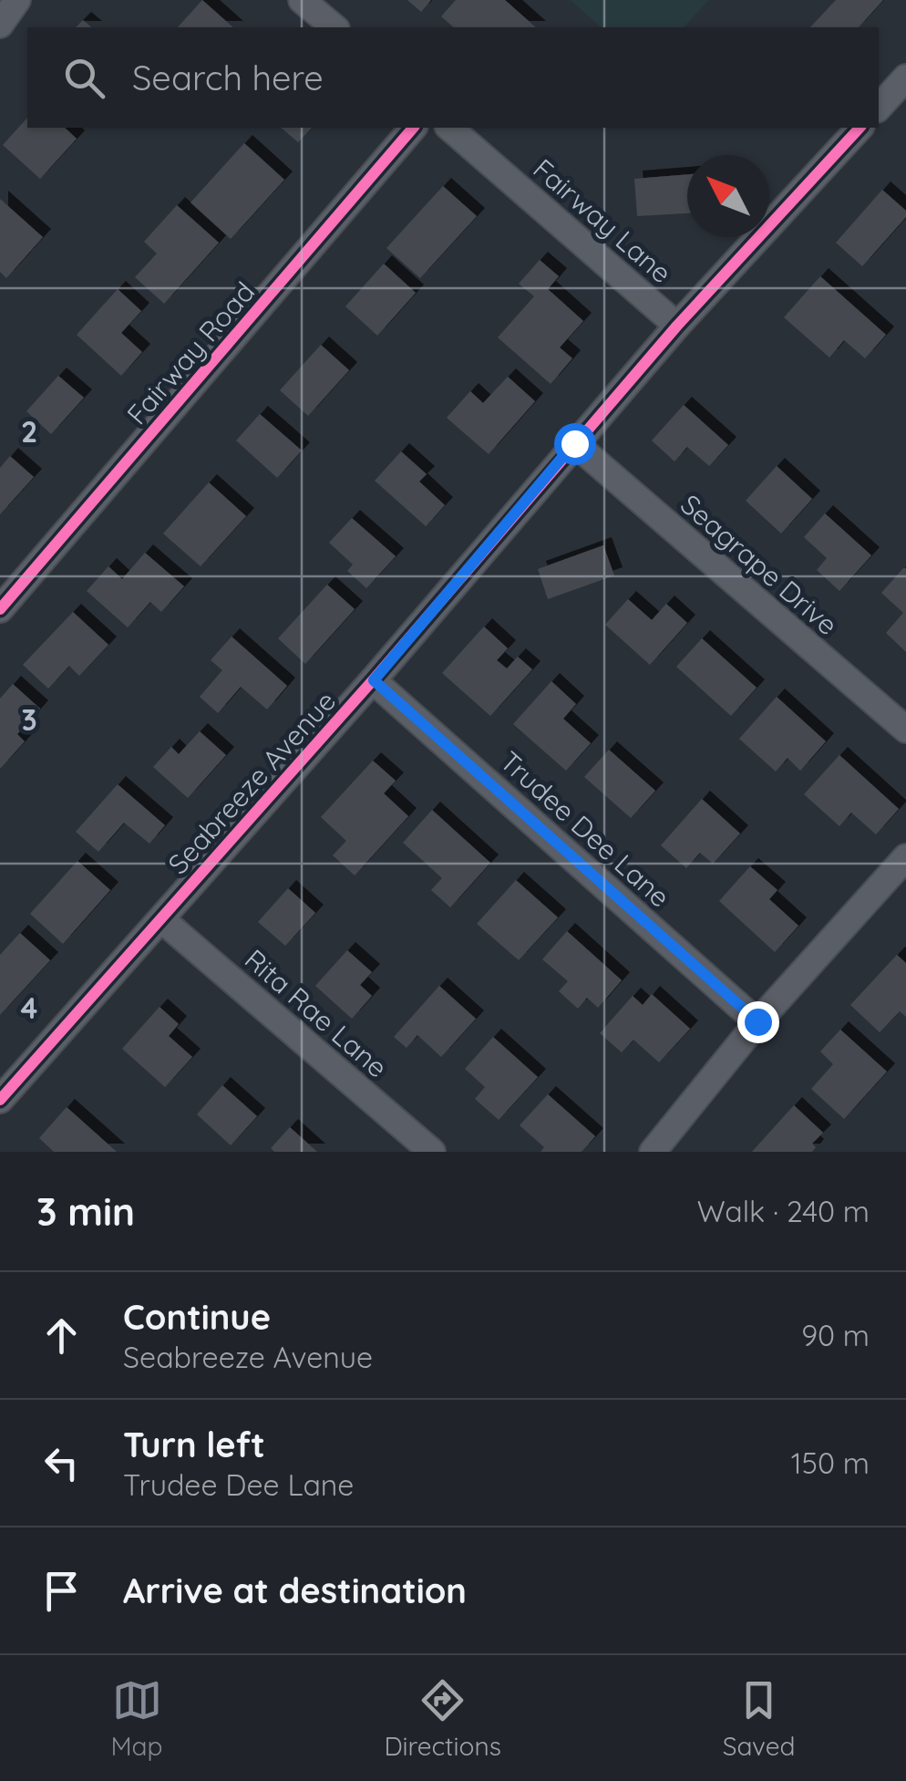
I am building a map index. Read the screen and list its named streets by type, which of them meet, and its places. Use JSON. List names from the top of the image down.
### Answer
{
  "streets": {
    "street": [
      "Fairway Lane",
      "Fairway Road",
      "Seagrape Drive",
      "Seabreeze Avenue",
      "Trudee Dee Lane",
      "Rita Rae Lane"
    ]
  },
  "crossings": [
    ["Fairway Lane", "Seabreeze Avenue"],
    ["Seagrape Drive", "Seabreeze Avenue"],
    ["Seabreeze Avenue", "Trudee Dee Lane"],
    ["Seabreeze Avenue", "Rita Rae Lane"]
  ],
  "north": "top left",
  "page": {
    "search": "Search here",
    "heading": ["3 min", "Walk · 240 m"],
    "list": [
      ["Continue", "Seabreeze Avenue", "90 m"],
      ["Turn left", "Trudee Dee Lane", "150 m"],
      "Arrive at destination"
    ],
    "nav": ["Map", "Directions", "Saved"]
  },
  "grid": {
    "rows": ["2", "3", "4"]
  }
}
